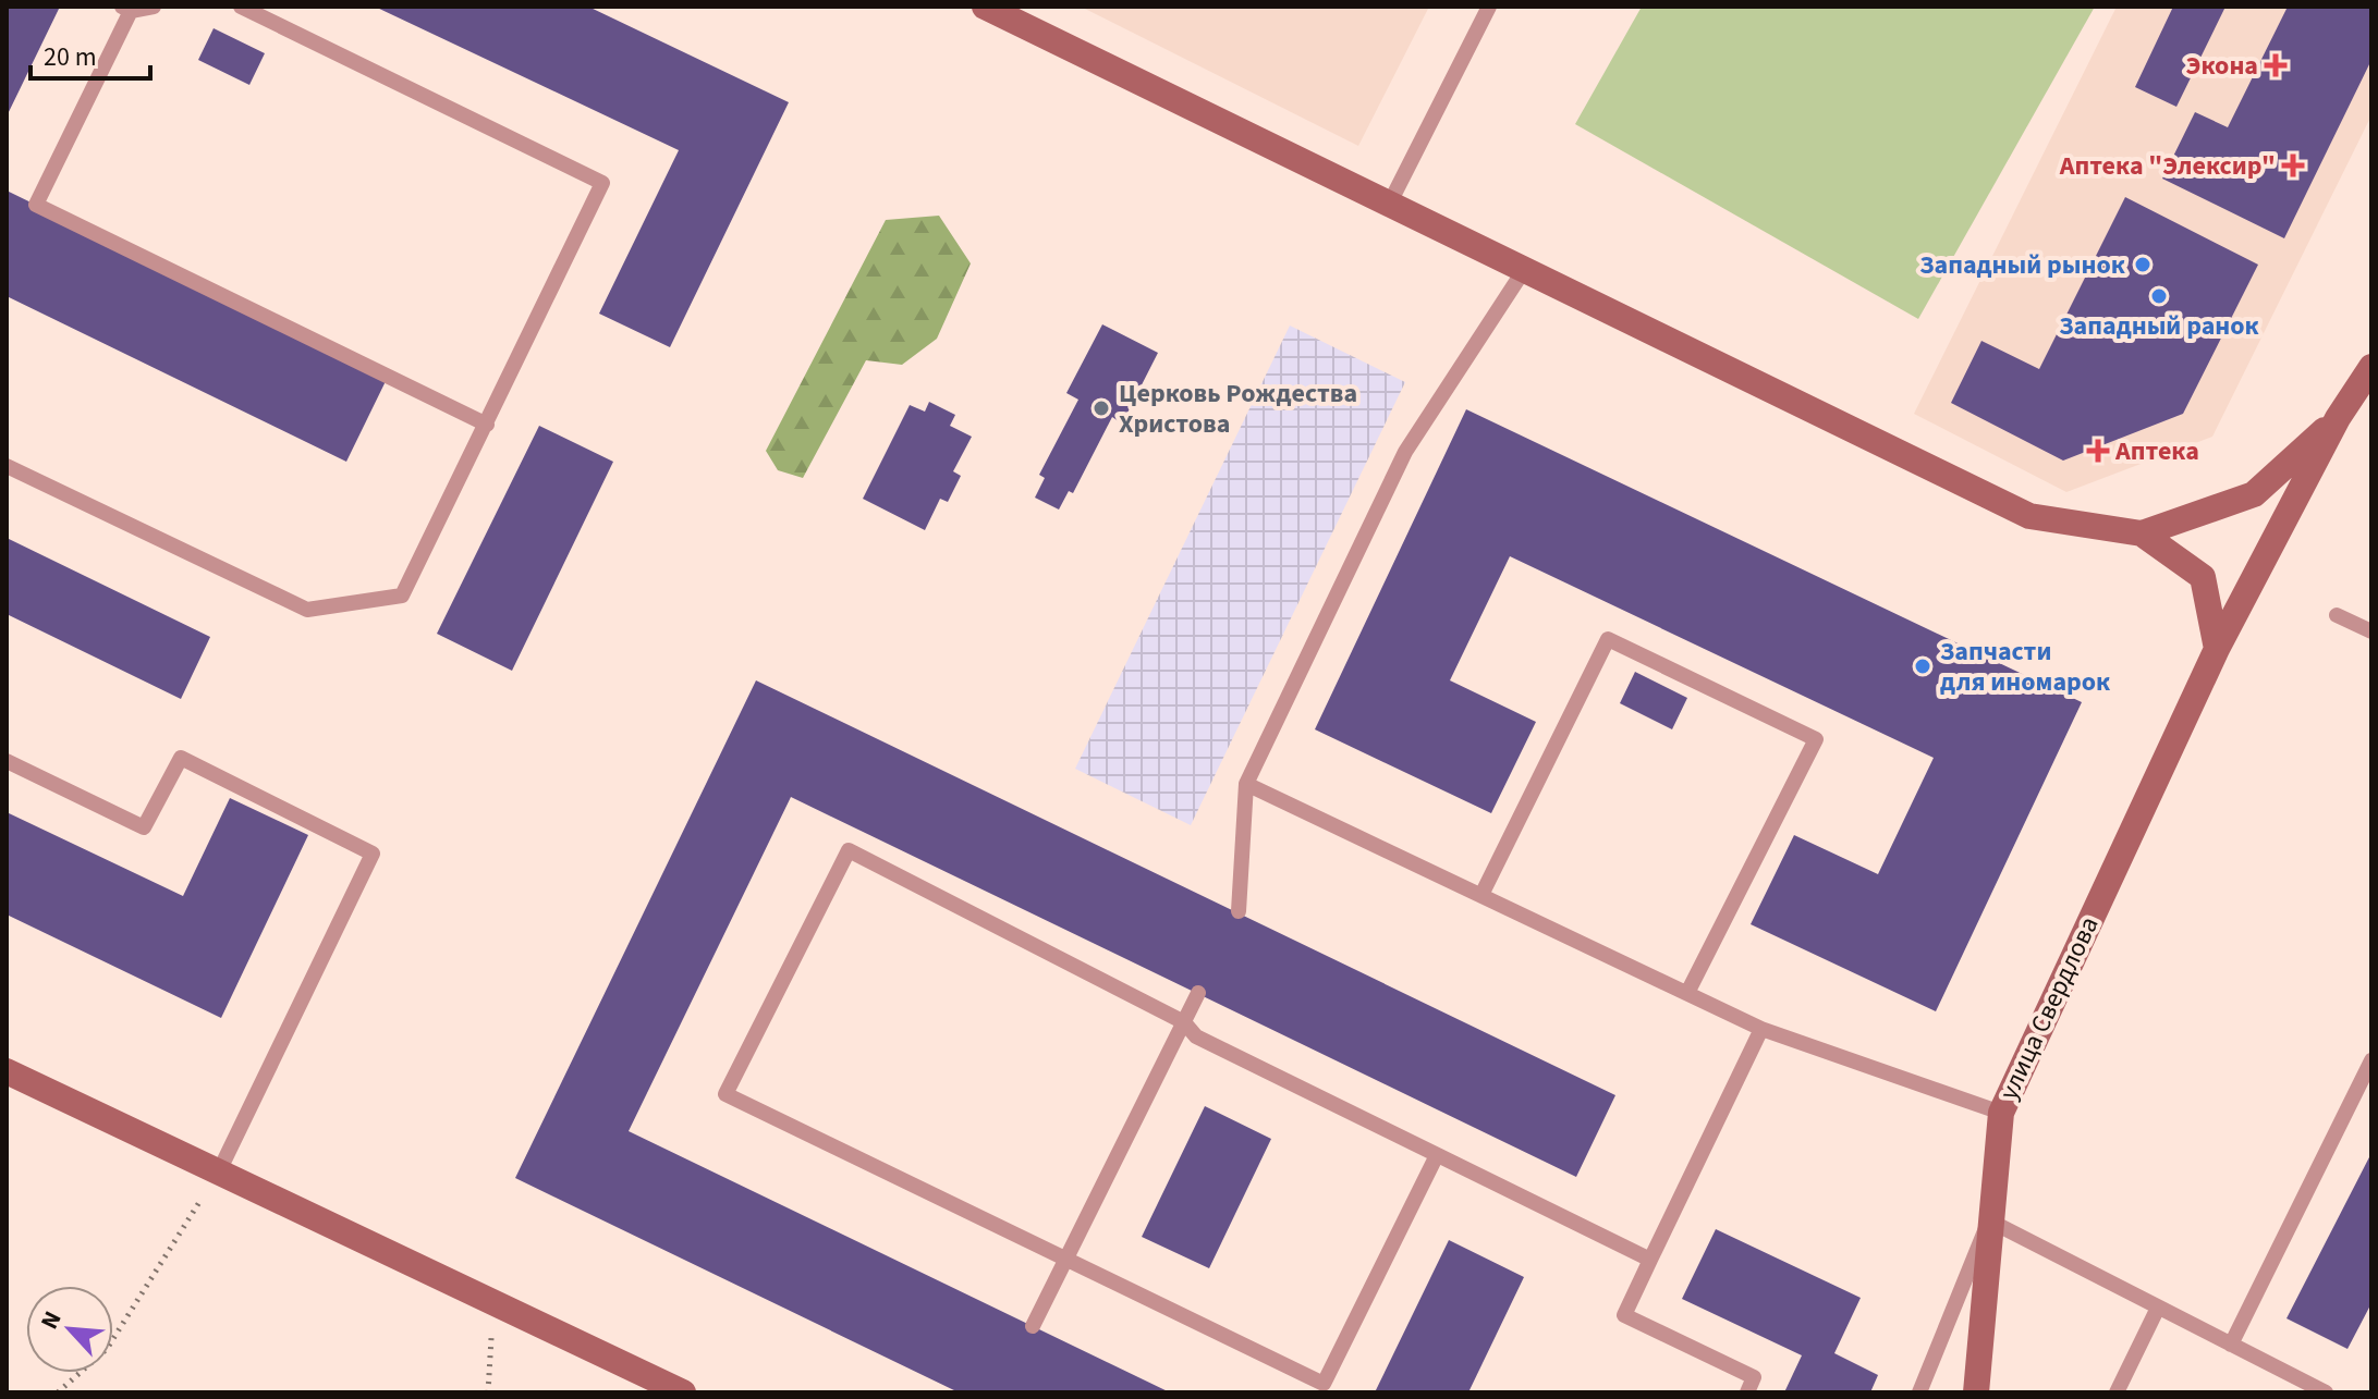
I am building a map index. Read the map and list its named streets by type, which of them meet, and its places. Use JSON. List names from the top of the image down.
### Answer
{
  "streets": {
    "main road": ["улица Свердлова"]
  },
  "places": {
    "health": ["Экона", "Аптека \"Элексир\"", "Аптека"],
    "other": [
      "Западный рынок",
      "Западный ранок",
      "Церковь Рождества Христова",
      "Запчасти для иномарок"
    ]
  },
  "scale_bar": "20 m",
  "north": "top left"
}
